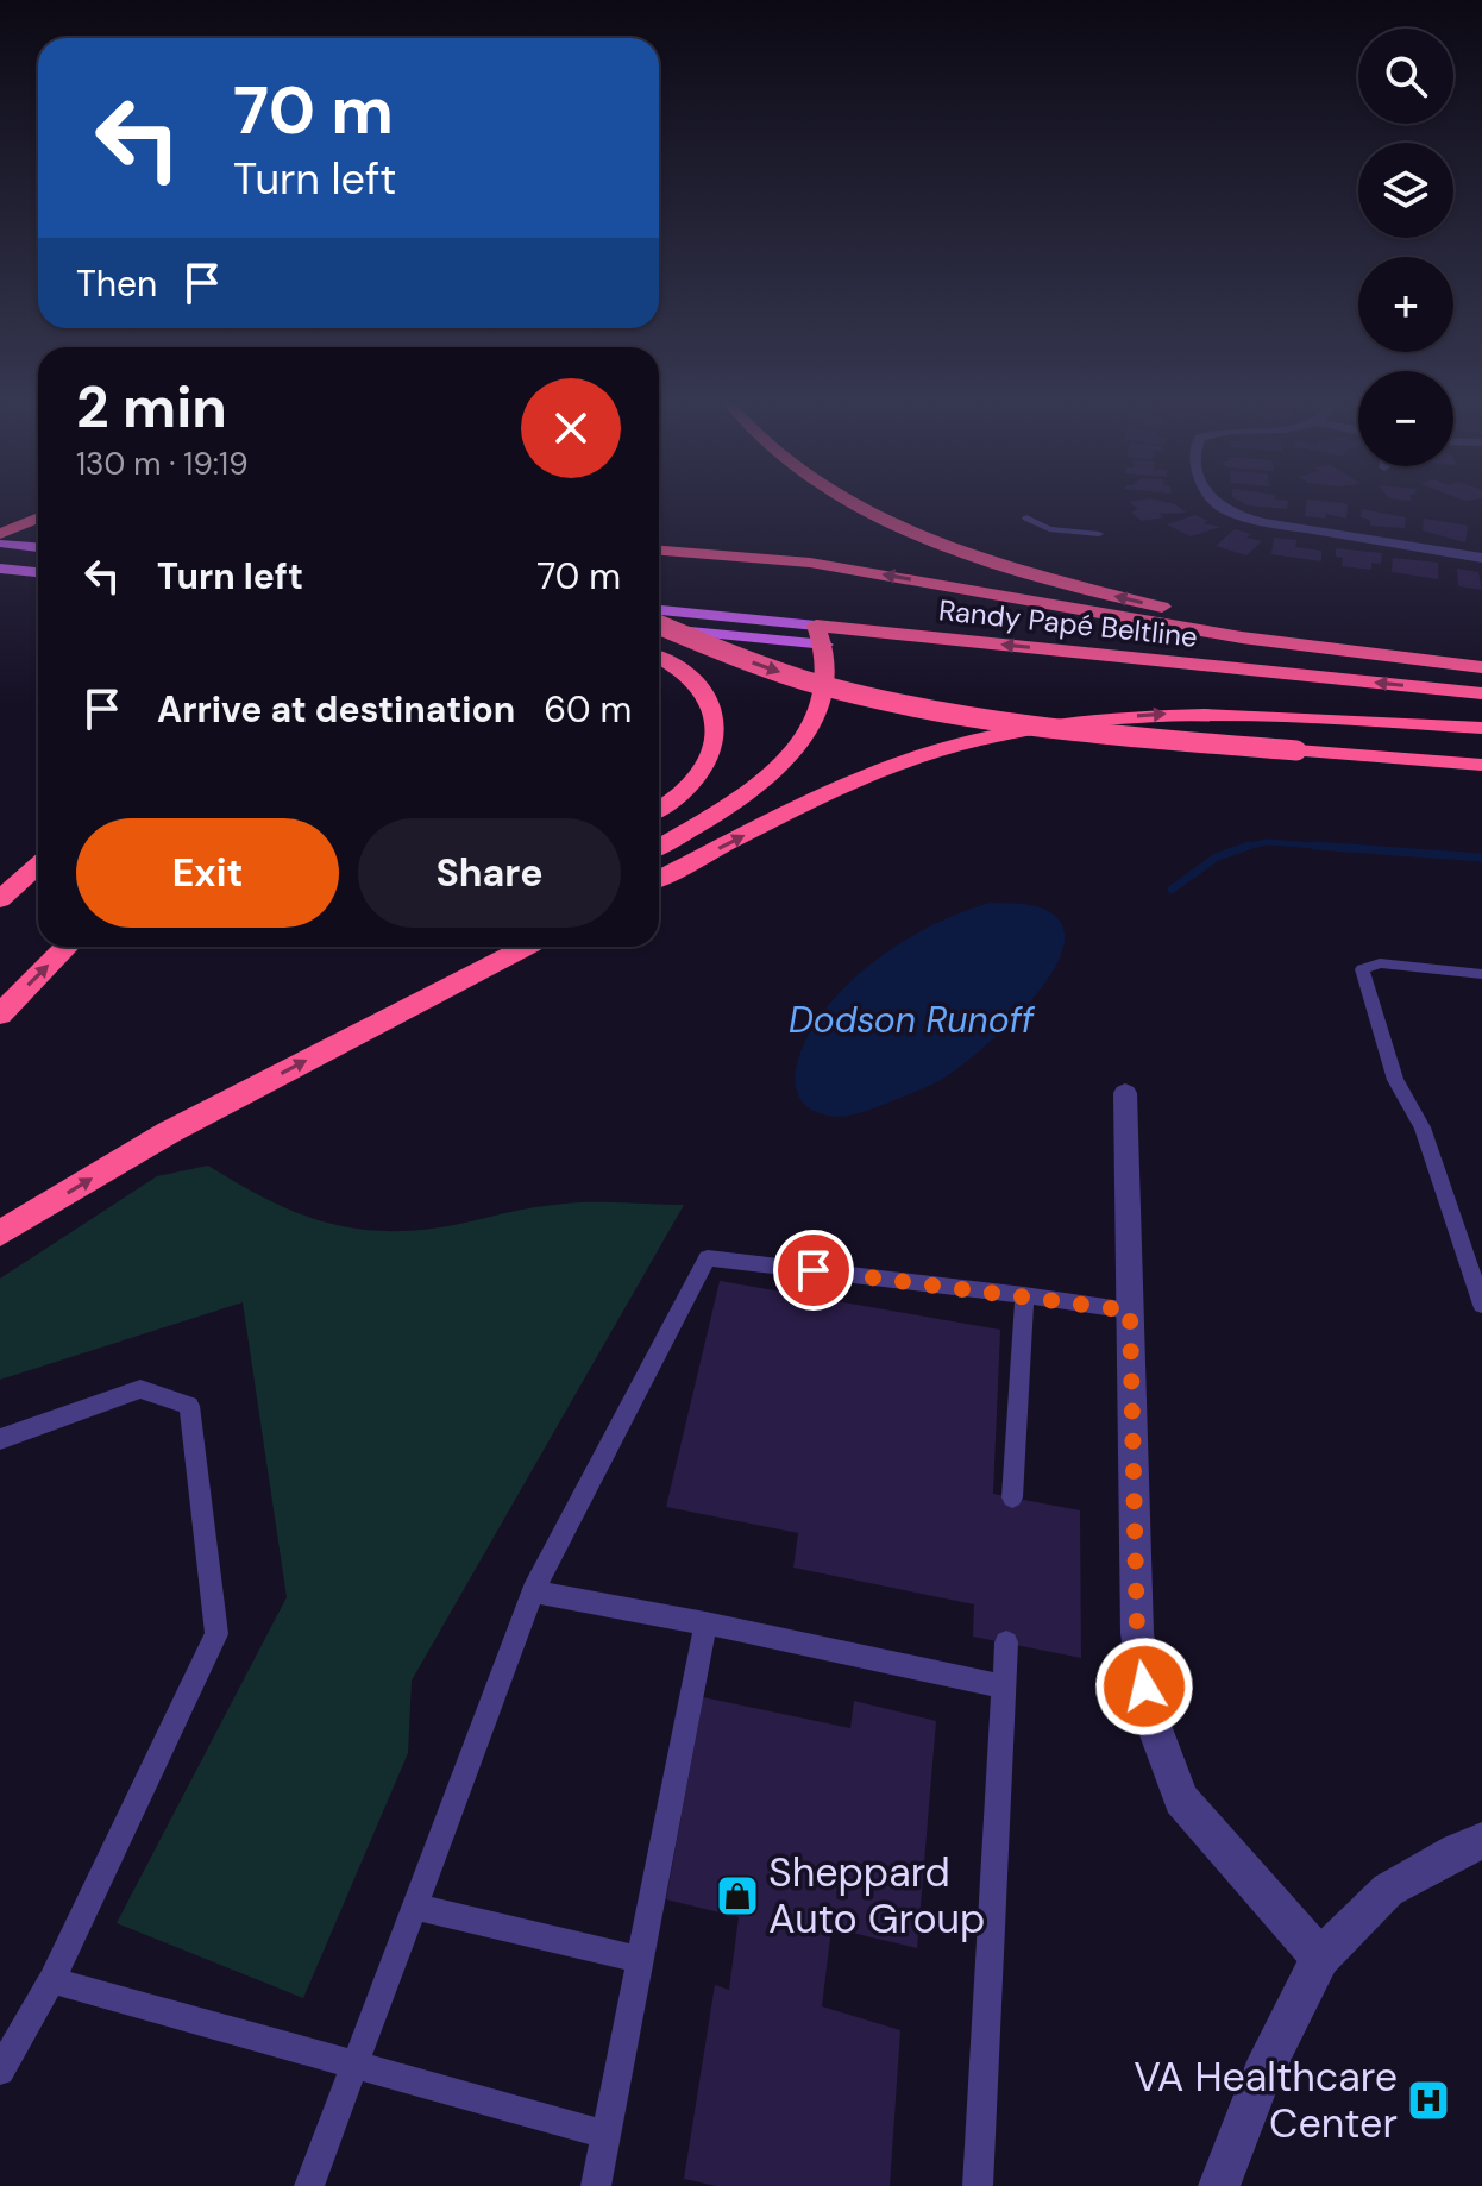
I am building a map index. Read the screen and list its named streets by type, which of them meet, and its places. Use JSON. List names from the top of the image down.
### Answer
{
  "streets": {
    "highway": ["Randy Papé Beltline"]
  },
  "one_way": ["Randy Papé Beltline"],
  "water": ["Dodson Runoff"],
  "places": {
    "shop": ["Sheppard Auto Group"],
    "hospital": ["VA Healthcare Center"]
  },
  "page": {
    "map_buttons": ["+", "−"],
    "turn": ["70 m", "Turn left"],
    "then": "Then",
    "heading": ["2 min", "130 m · 19:19"],
    "list": [
      {
        "name": "Turn left",
        "value": "70 m"
      },
      {
        "name": "Arrive at destination",
        "value": "60 m"
      }
    ],
    "buttons": ["Exit", "Share"]
  }
}
